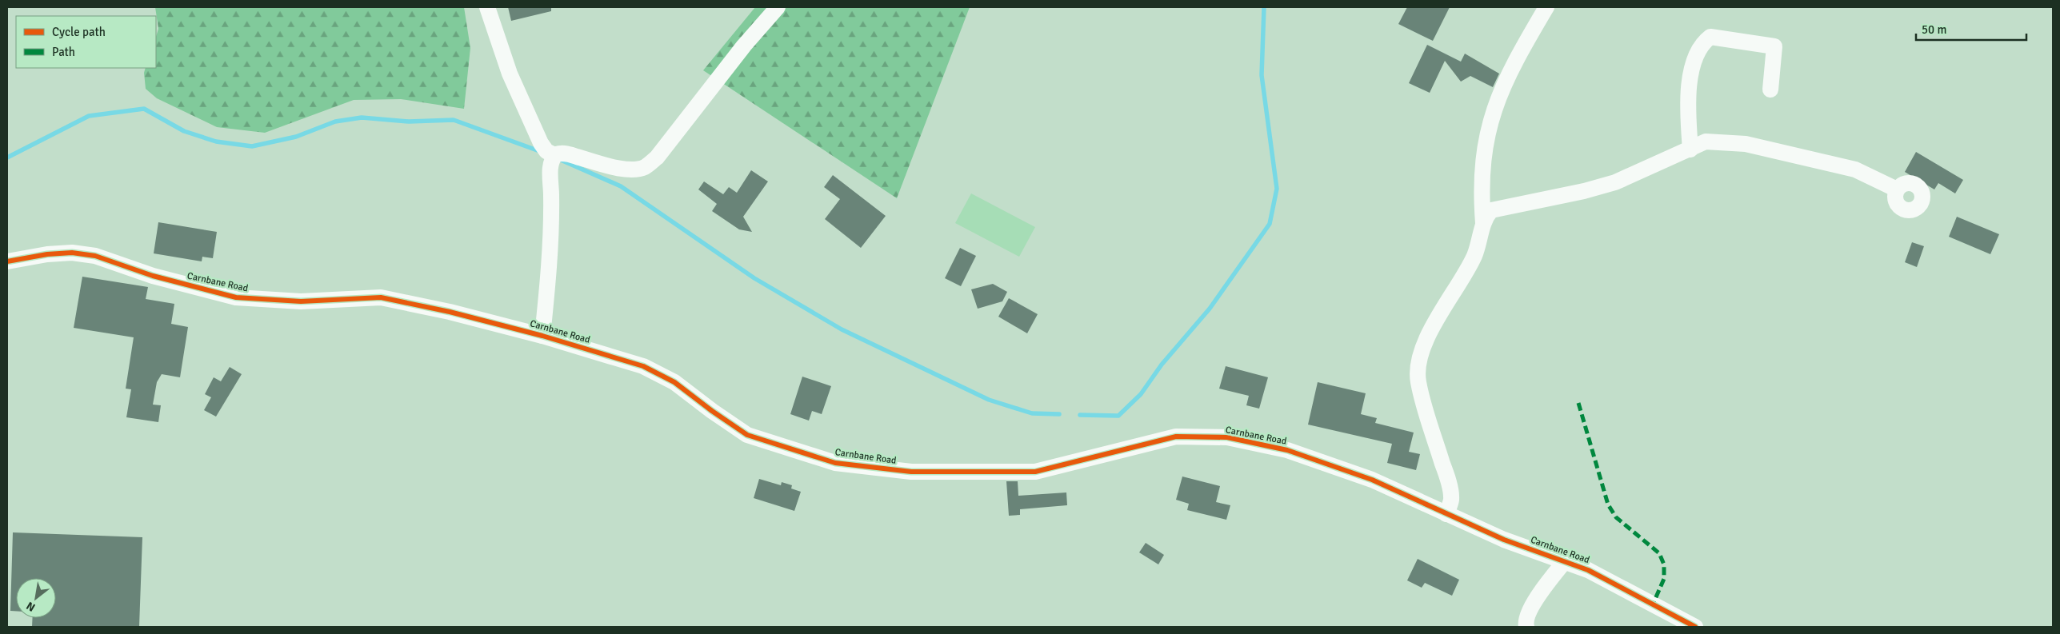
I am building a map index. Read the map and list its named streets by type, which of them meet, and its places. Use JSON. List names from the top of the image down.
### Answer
{
  "streets": {
    "street": ["Carnbane Road"]
  },
  "legend": ["Cycle path", "Path"],
  "scale_bar": "50 m",
  "north": "bottom left"
}
